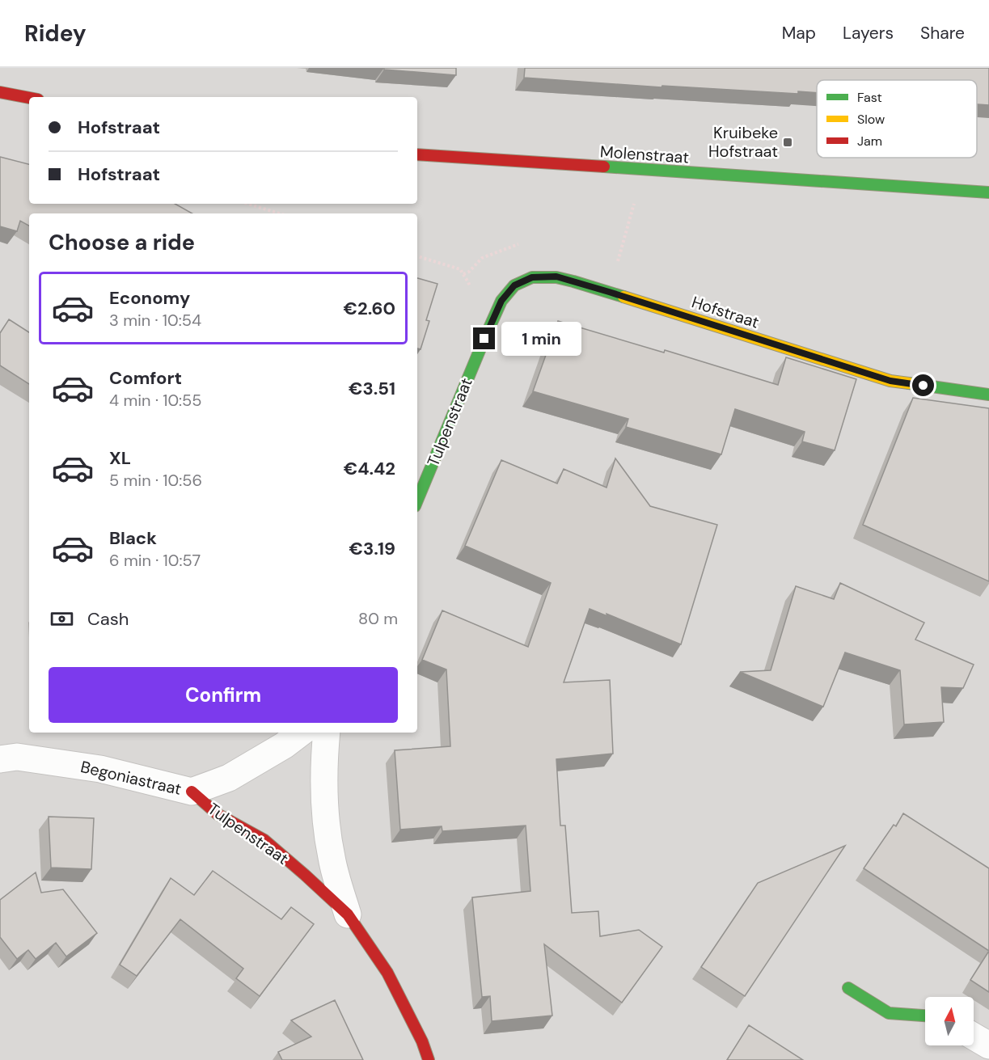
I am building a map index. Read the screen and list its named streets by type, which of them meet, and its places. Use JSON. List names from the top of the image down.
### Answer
{
  "streets": {
    "street": [
      "Molenstraat",
      "Hofstraat",
      "Tulpenstraat",
      "Begoniastraat"
    ]
  },
  "crossings": [
    ["Hofstraat", "Tulpenstraat"],
    ["Tulpenstraat", "Begoniastraat"]
  ],
  "places": {
    "transit": ["Kruibeke Hofstraat"]
  },
  "legend": ["Fast", "Slow", "Jam"],
  "north": "top",
  "page": {
    "header": "Ridey",
    "nav": ["Map", "Layers", "Share"],
    "banner": ["Hofstraat", "Hofstraat"],
    "heading": "Choose a ride",
    "list": [
      {
        "name": "Economy",
        "note": "3 min · 10:54",
        "value": "€2.60"
      },
      {
        "name": "Comfort",
        "note": "4 min · 10:55",
        "value": "€3.51"
      },
      {
        "name": "XL",
        "note": "5 min · 10:56",
        "value": "€4.42"
      },
      {
        "name": "Black",
        "note": "6 min · 10:57",
        "value": "€3.19"
      }
    ],
    "bubble": "1 min",
    "pay": ["Cash", "80 m"],
    "buttons": "Confirm"
  }
}
